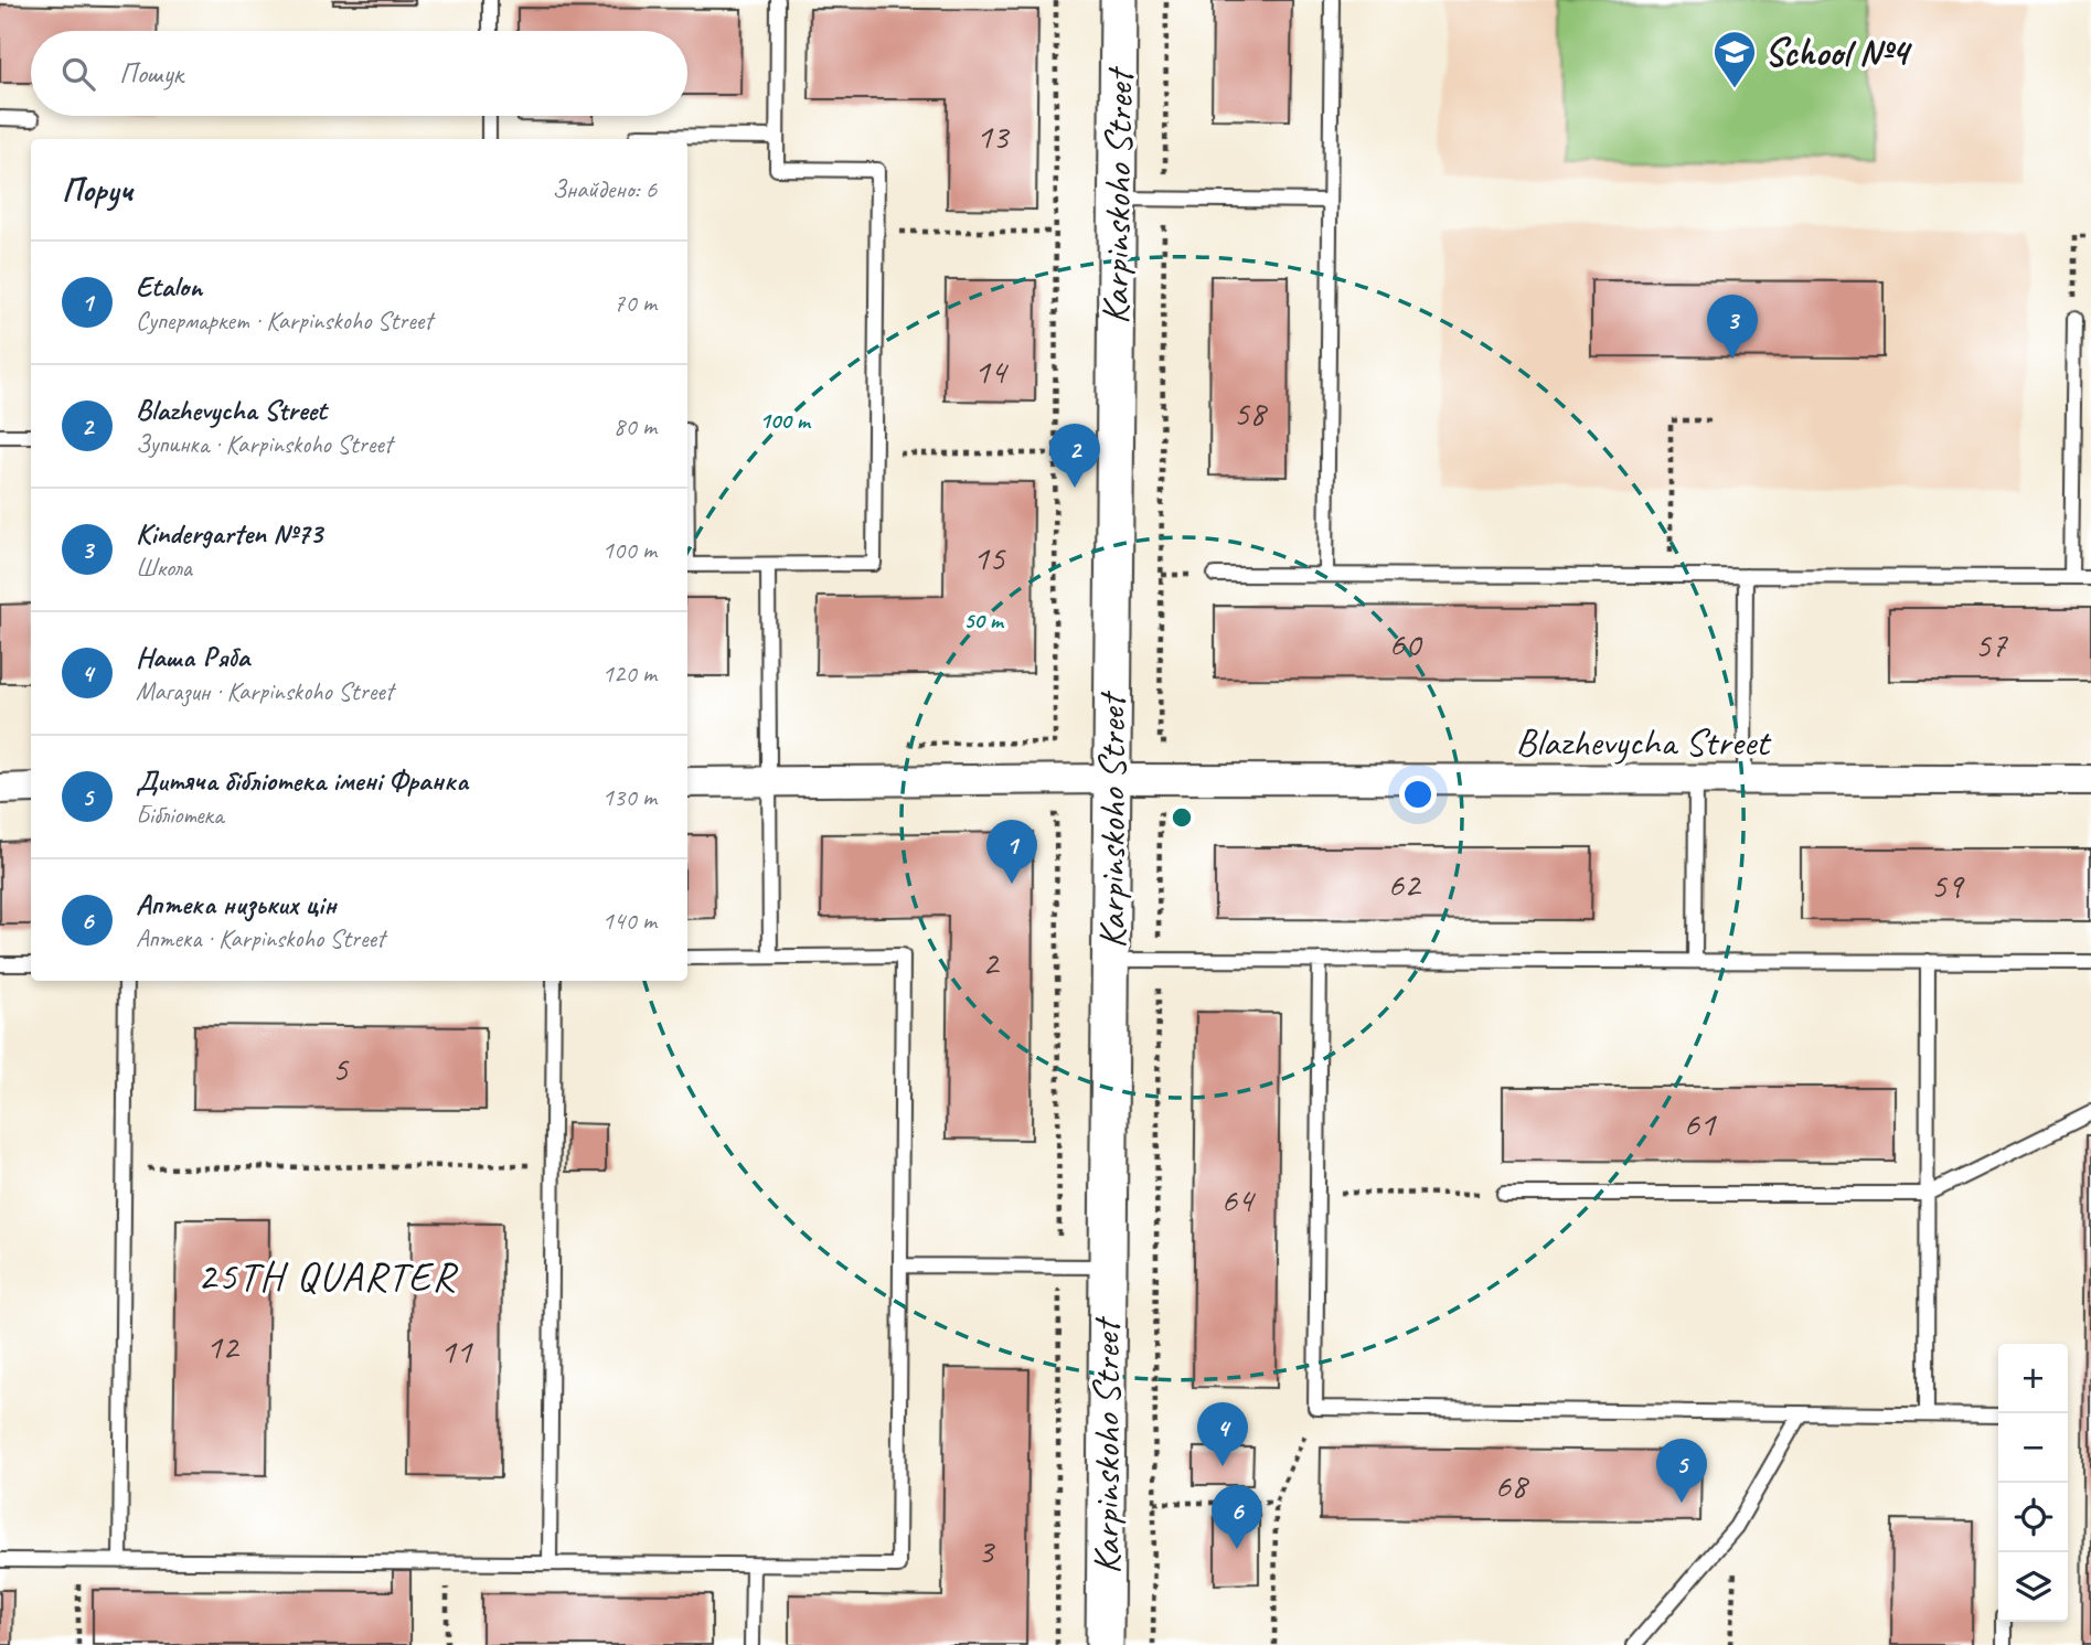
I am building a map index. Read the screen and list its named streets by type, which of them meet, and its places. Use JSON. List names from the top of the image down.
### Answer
{
  "streets": {
    "street": ["Karpinskoho Street", "Blazhevycha Street"]
  },
  "crossings": [
    ["Karpinskoho Street", "Blazhevycha Street"]
  ],
  "districts": ["25TH QUARTER"],
  "places": {
    "school or university": ["School №4"]
  },
  "house_numbers": [
    "13",
    "14",
    "58",
    "15",
    "60",
    "57",
    "62",
    "59",
    "2",
    "5",
    "61",
    "64",
    "12",
    "11",
    "68",
    "3"
  ],
  "page": {
    "search": "Пошук",
    "heading": ["Поруч", "Знайдено: 6"],
    "list": [
      {
        "mark": "1",
        "name": "Etalon",
        "note": "Супермаркет · Karpinskoho Street",
        "value": "70 m"
      },
      {
        "mark": "2",
        "name": "Blazhevycha Street",
        "note": "Зупинка · Karpinskoho Street",
        "value": "80 m"
      },
      {
        "mark": "3",
        "name": "Kindergarten №73",
        "note": "Школа",
        "value": "100 m"
      },
      {
        "mark": "4",
        "name": "Наша Ряба",
        "note": "Магазин · Karpinskoho Street",
        "value": "120 m"
      },
      {
        "mark": "5",
        "name": "Дитяча бібліотека імені Франка",
        "note": "Бібліотека",
        "value": "130 m"
      },
      {
        "mark": "6",
        "name": "Аптека низьких цін",
        "note": "Аптека · Karpinskoho Street",
        "value": "140 m"
      }
    ],
    "pins": [
      "3",
      "2",
      "1",
      "4",
      "5",
      "6"
    ],
    "map_buttons": ["+", "−"]
  },
  "rings": ["100 m", "50 m"]
}
